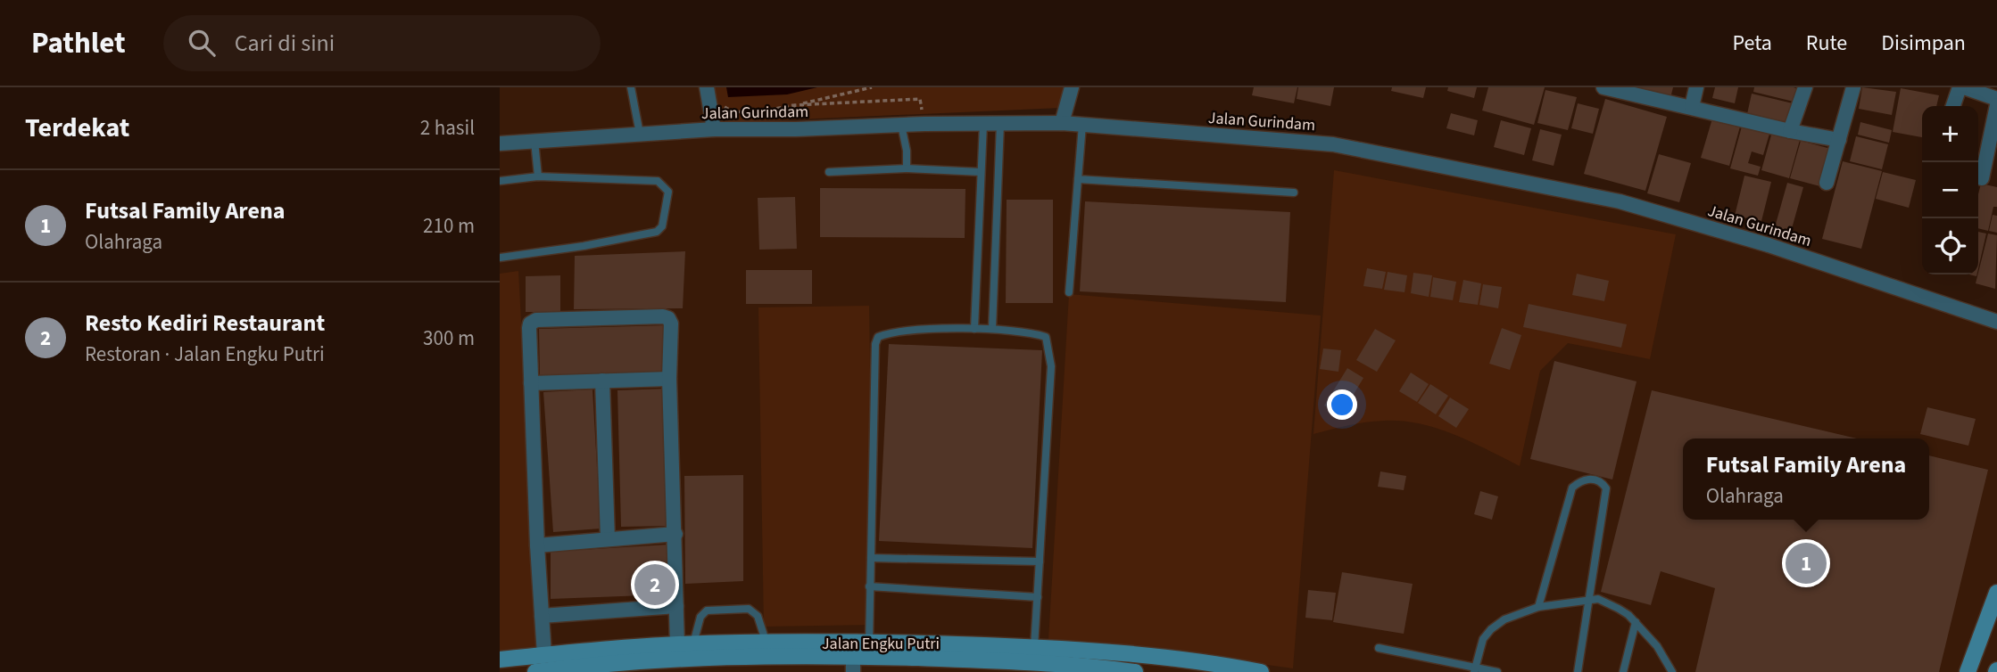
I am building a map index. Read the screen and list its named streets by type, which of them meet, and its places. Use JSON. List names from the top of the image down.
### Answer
{
  "streets": {
    "main road": ["Jalan Engku Putri"],
    "street": ["Jalan Gurindam"]
  },
  "page": {
    "header": "Pathlet",
    "search": "Cari di sini",
    "nav": ["Peta", "Rute", "Disimpan"],
    "heading": ["Terdekat", "2 hasil"],
    "map_buttons": ["+", "−"],
    "list": [
      {
        "mark": "1",
        "name": "Futsal Family Arena",
        "note": "Olahraga",
        "value": "210 m"
      },
      {
        "mark": "2",
        "name": "Resto Kediri Restaurant",
        "note": "Restoran · Jalan Engku Putri",
        "value": "300 m"
      }
    ],
    "popup": ["Futsal Family Arena", "Olahraga"],
    "pins": ["1", "2"]
  }
}
